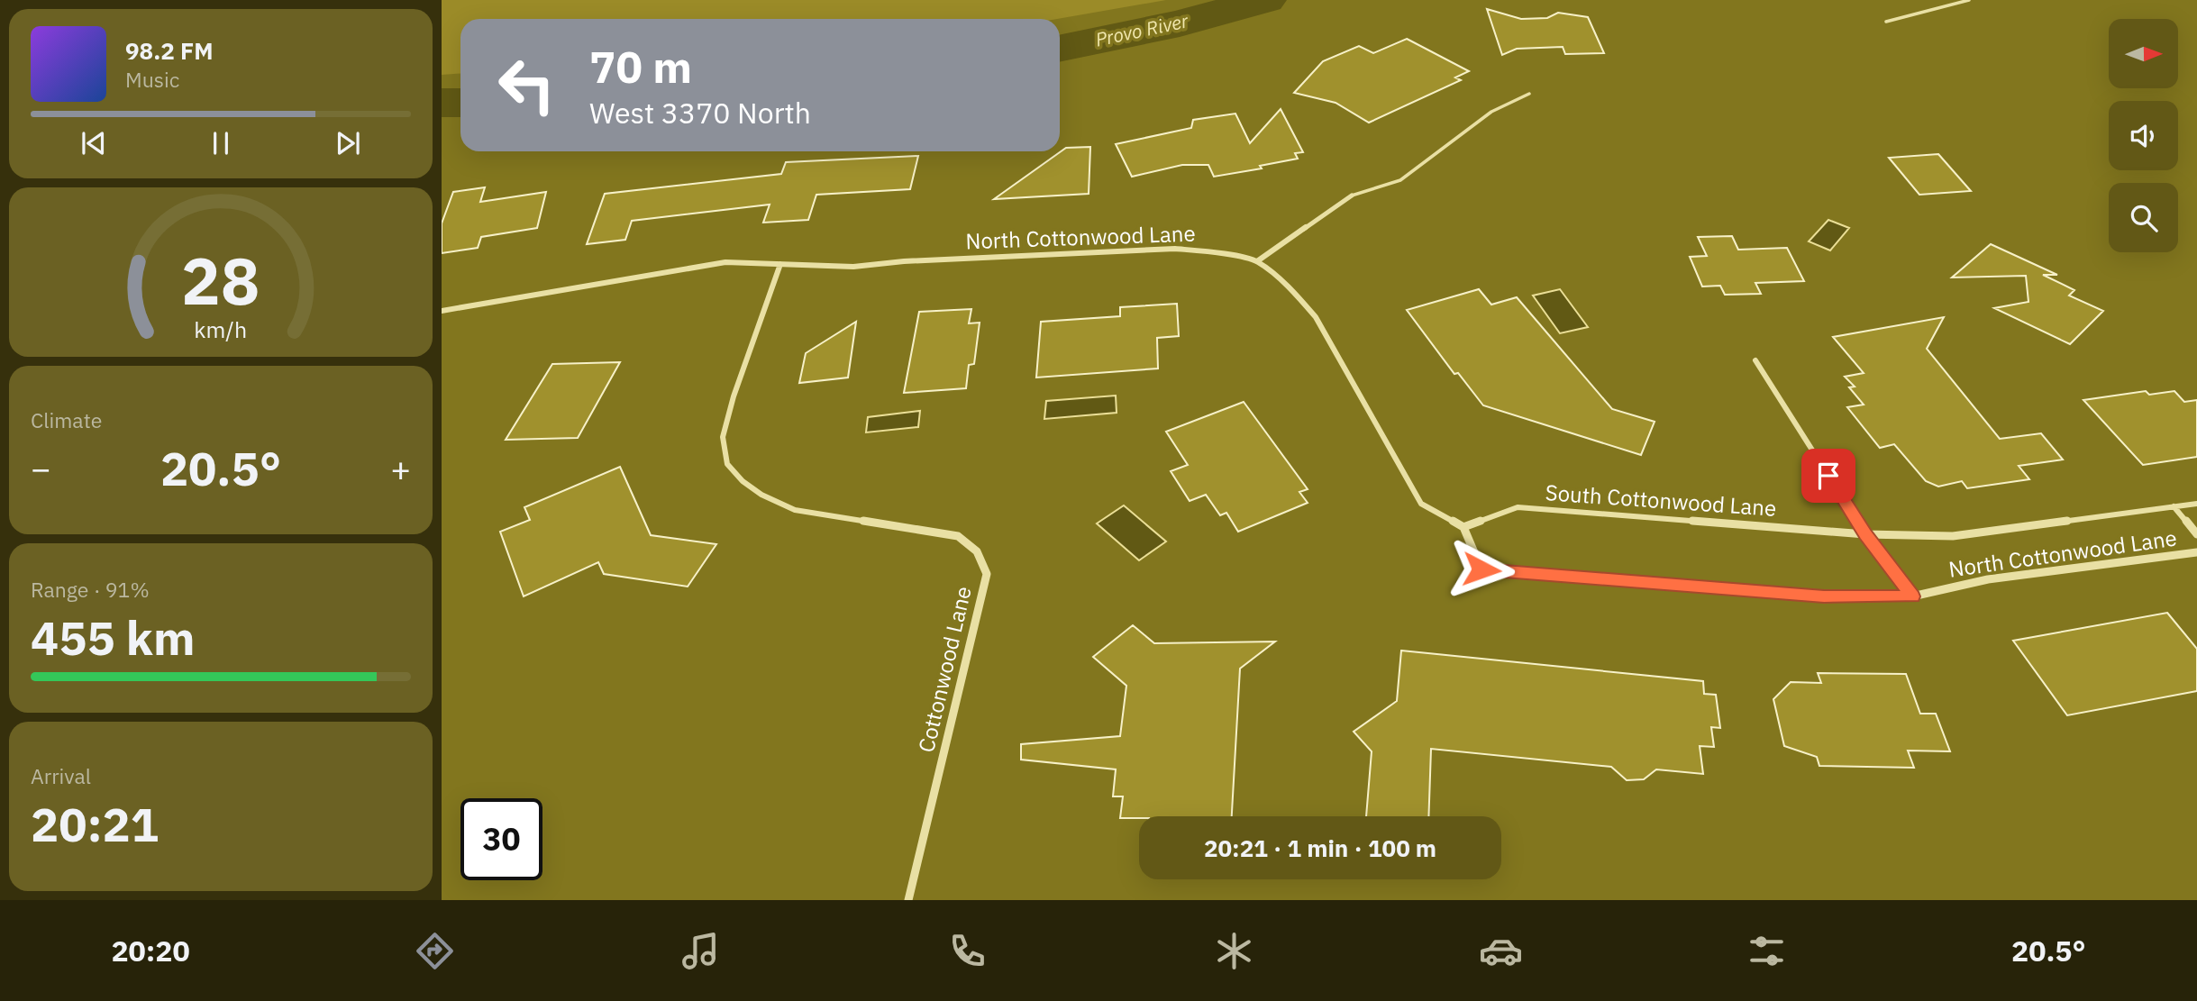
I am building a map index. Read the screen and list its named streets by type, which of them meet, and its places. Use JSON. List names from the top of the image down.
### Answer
{
  "streets": {
    "street": ["North Cottonwood Lane", "South Cottonwood Lane", "Cottonwood Lane"]
  },
  "crossings": [
    ["North Cottonwood Lane", "South Cottonwood Lane"],
    ["North Cottonwood Lane", "Cottonwood Lane"]
  ],
  "water": ["Provo River"],
  "north": "right",
  "page": {
    "turn": ["70 m", "West 3370 North"],
    "song": ["98.2 FM", "Music"],
    "tile": [
      "Climate",
      ["Range · 91%", "455 km"],
      ["Arrival", "20:21"]
    ],
    "heat": ["−", "20.5°", "+"],
    "limit": "30",
    "trip": "20:21 · 1 min · 100 m",
    "tabs": ["20:20", "20.5°"],
    "gauge": ["28", "km/h"]
  }
}
